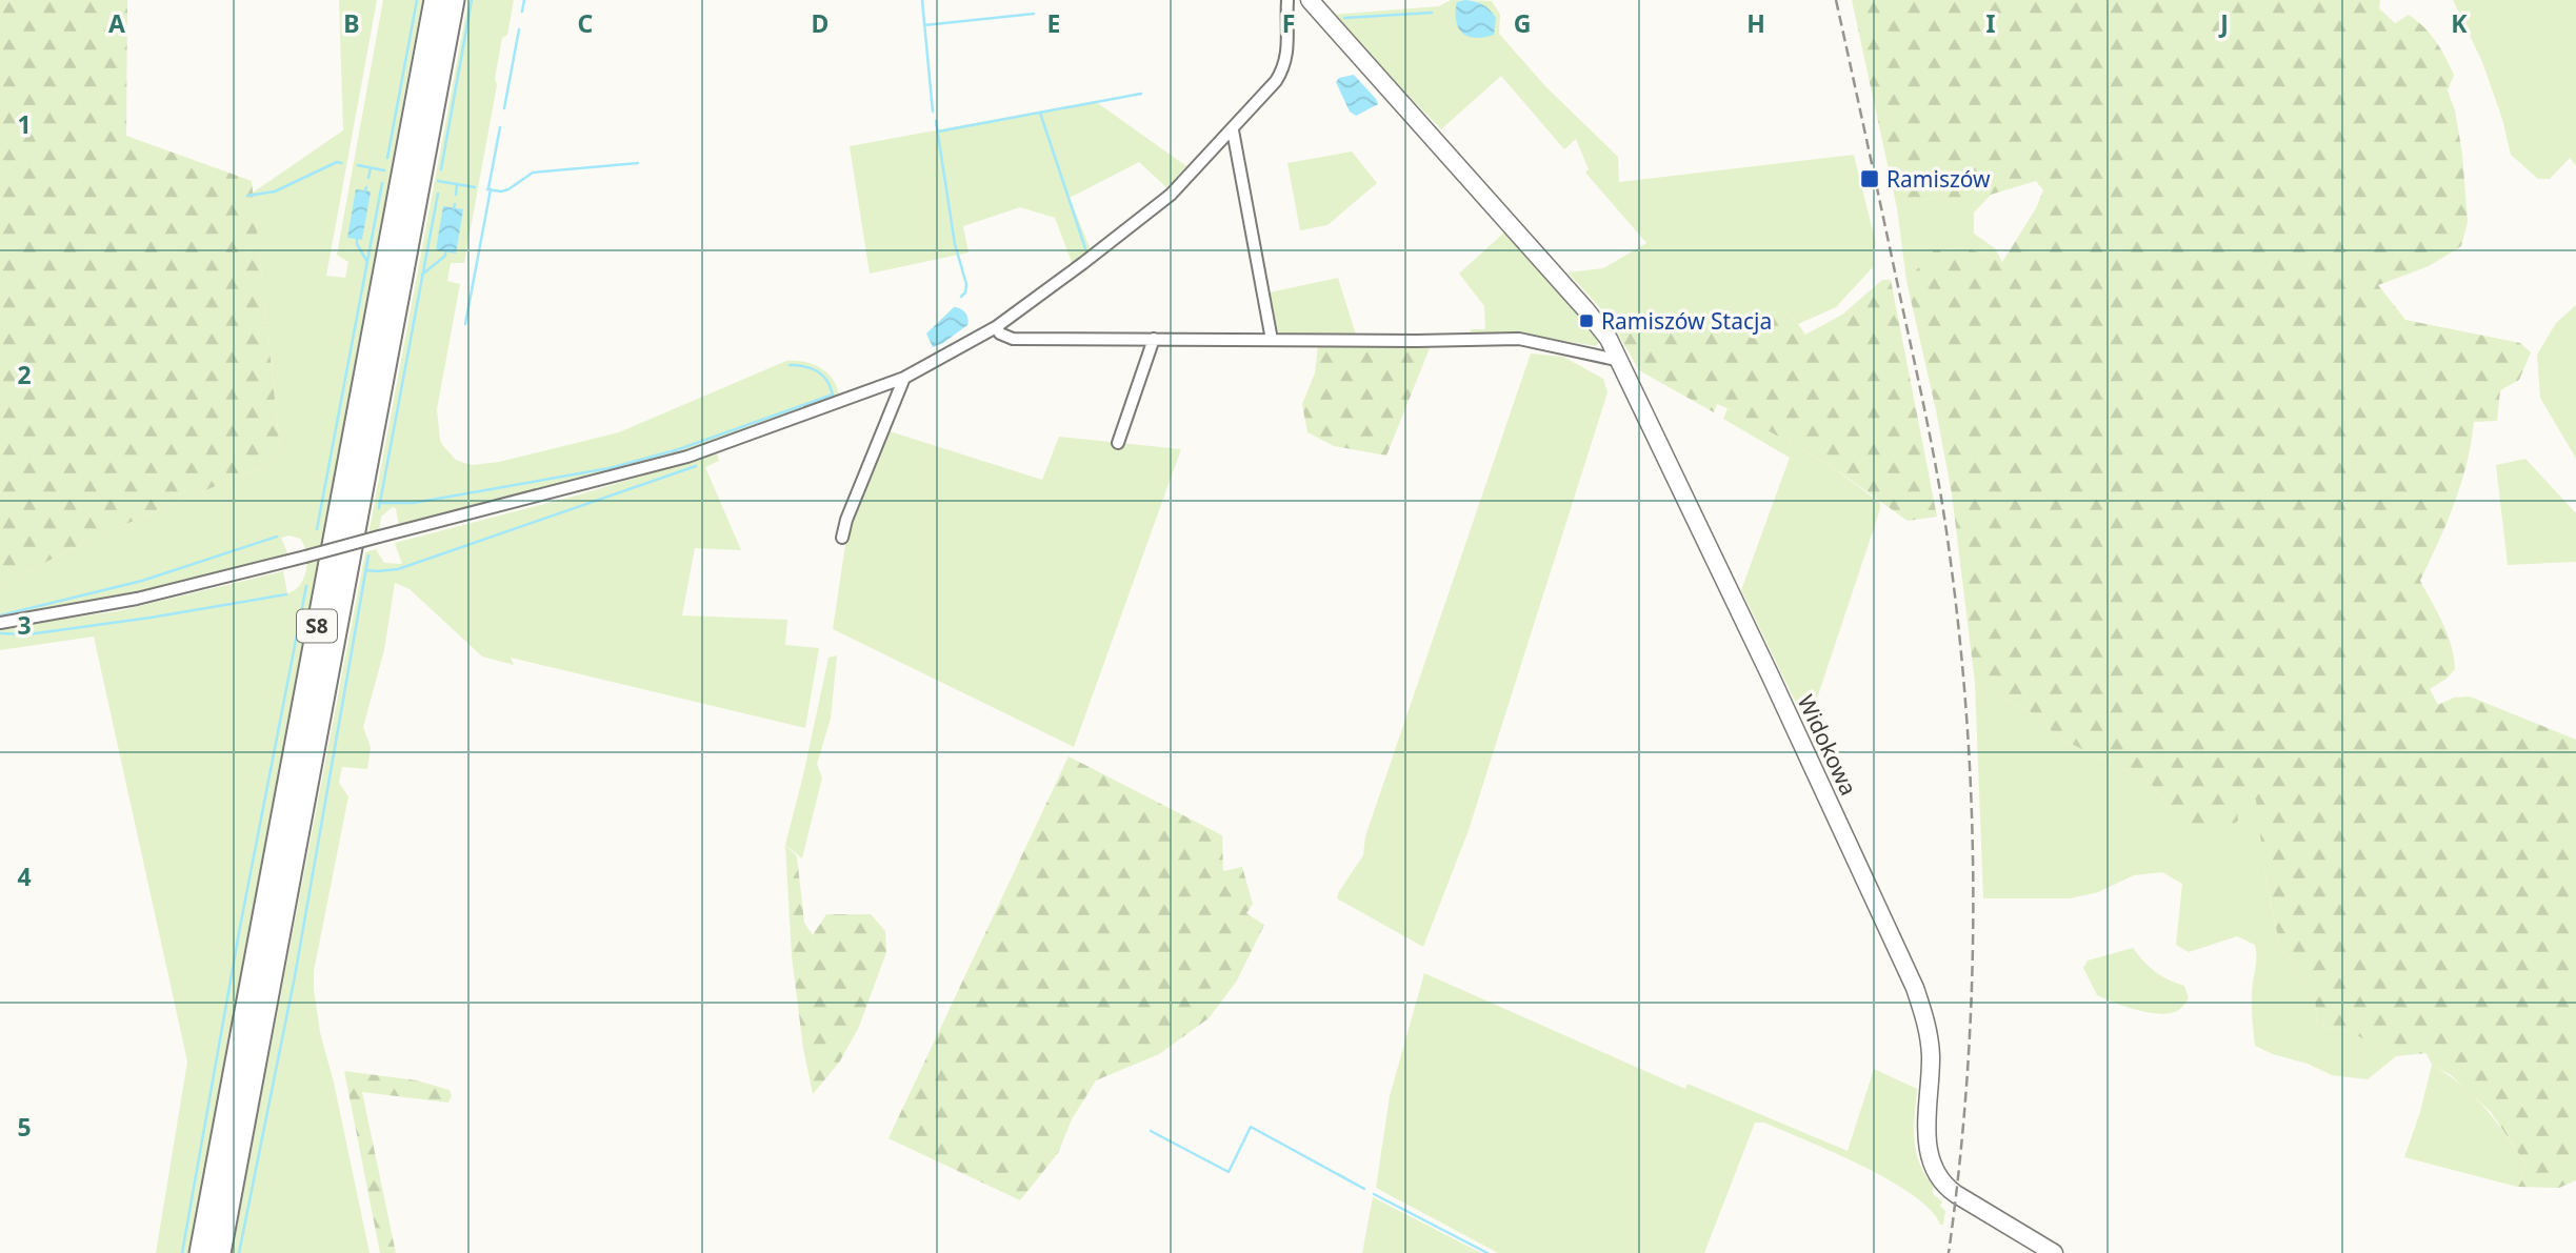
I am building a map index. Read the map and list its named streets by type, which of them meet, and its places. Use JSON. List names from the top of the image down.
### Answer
{
  "streets": {
    "highway": ["S8"],
    "street": ["Widokowa"]
  },
  "places": {
    "transit": ["Ramiszów", "Ramiszów Stacja"]
  },
  "grid": {
    "columns": [
      "A",
      "B",
      "C",
      "D",
      "E",
      "F",
      "G",
      "H",
      "I",
      "J",
      "K"
    ],
    "rows": [
      "1",
      "2",
      "3",
      "4",
      "5"
    ]
  }
}
